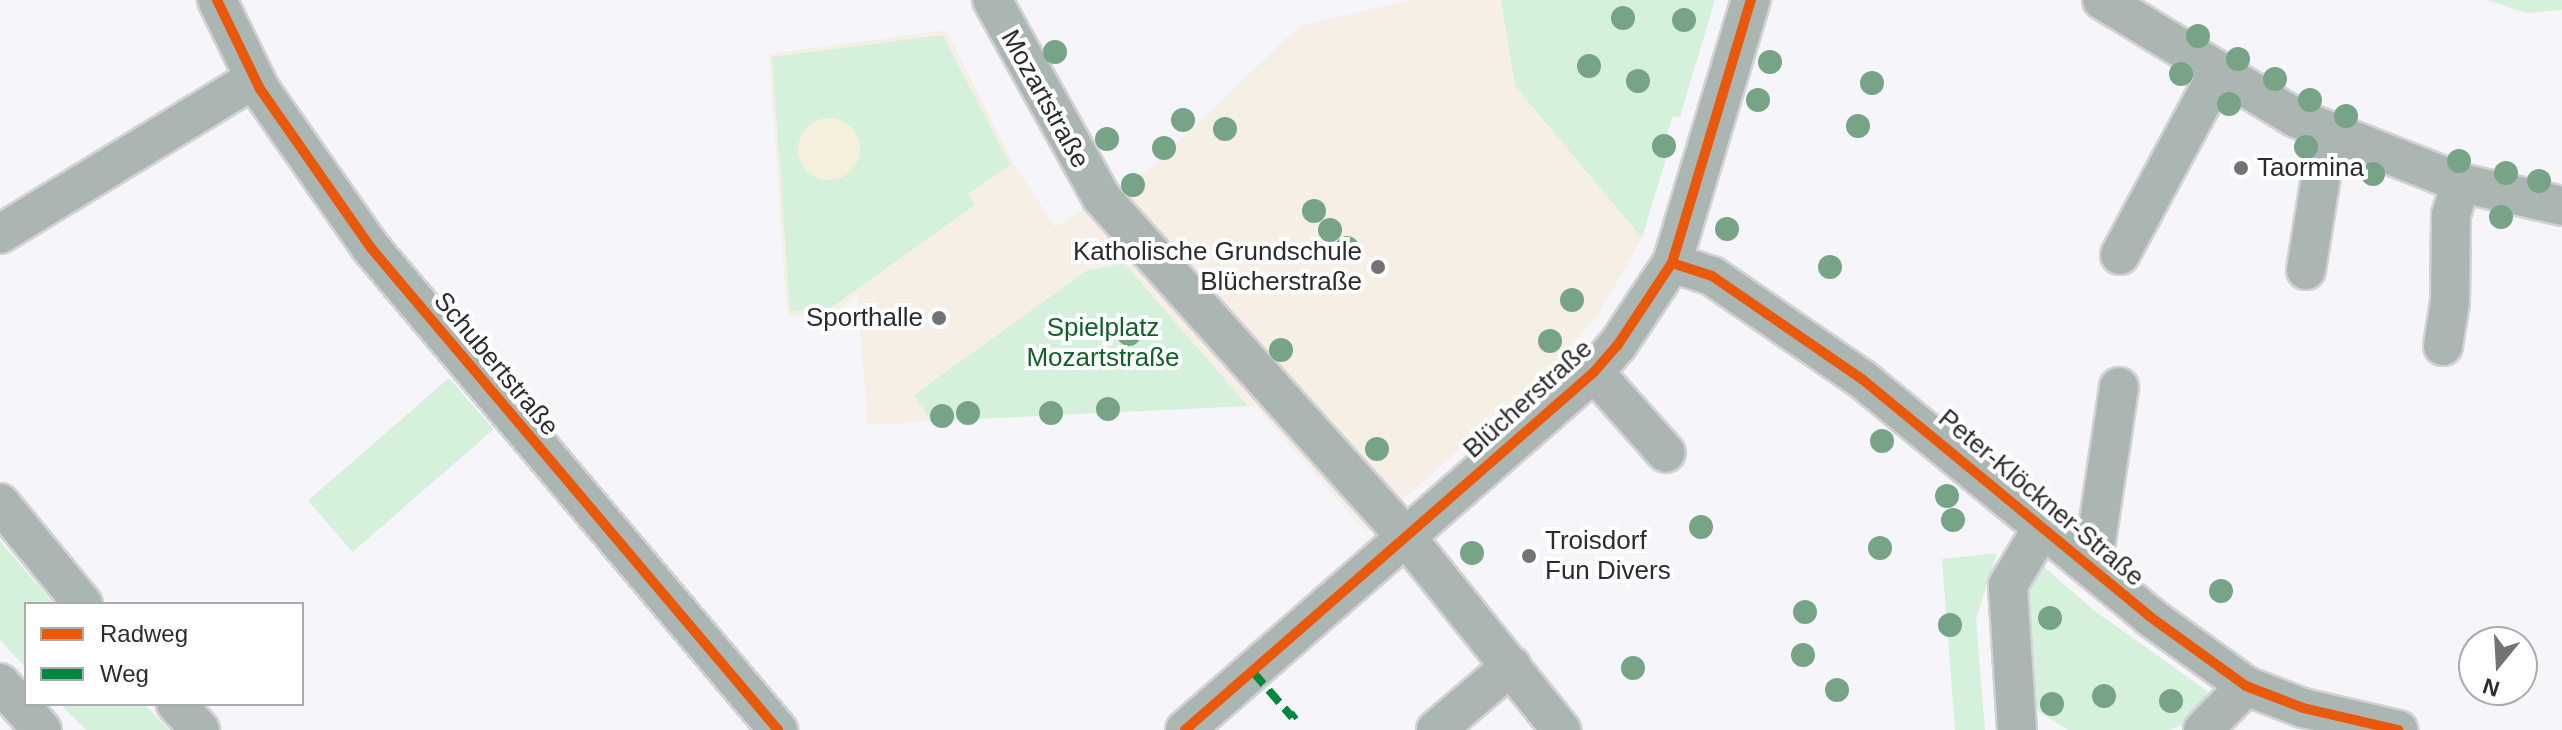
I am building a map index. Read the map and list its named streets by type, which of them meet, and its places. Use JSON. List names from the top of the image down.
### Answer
{
  "streets": {
    "street": [
      "Mozartstraße",
      "Schubertstraße",
      "Blücherstraße",
      "Peter-Klöckner-Straße"
    ]
  },
  "crossings": [
    ["Mozartstraße", "Blücherstraße"],
    ["Blücherstraße", "Peter-Klöckner-Straße"]
  ],
  "parks": ["Spielplatz Mozartstraße"],
  "places": [
    "Taormina",
    "Katholische Grundschule Blücherstraße",
    "Sporthalle",
    "Troisdorf Fun Divers"
  ],
  "legend": ["Radweg", "Weg"],
  "north": "bottom"
}
